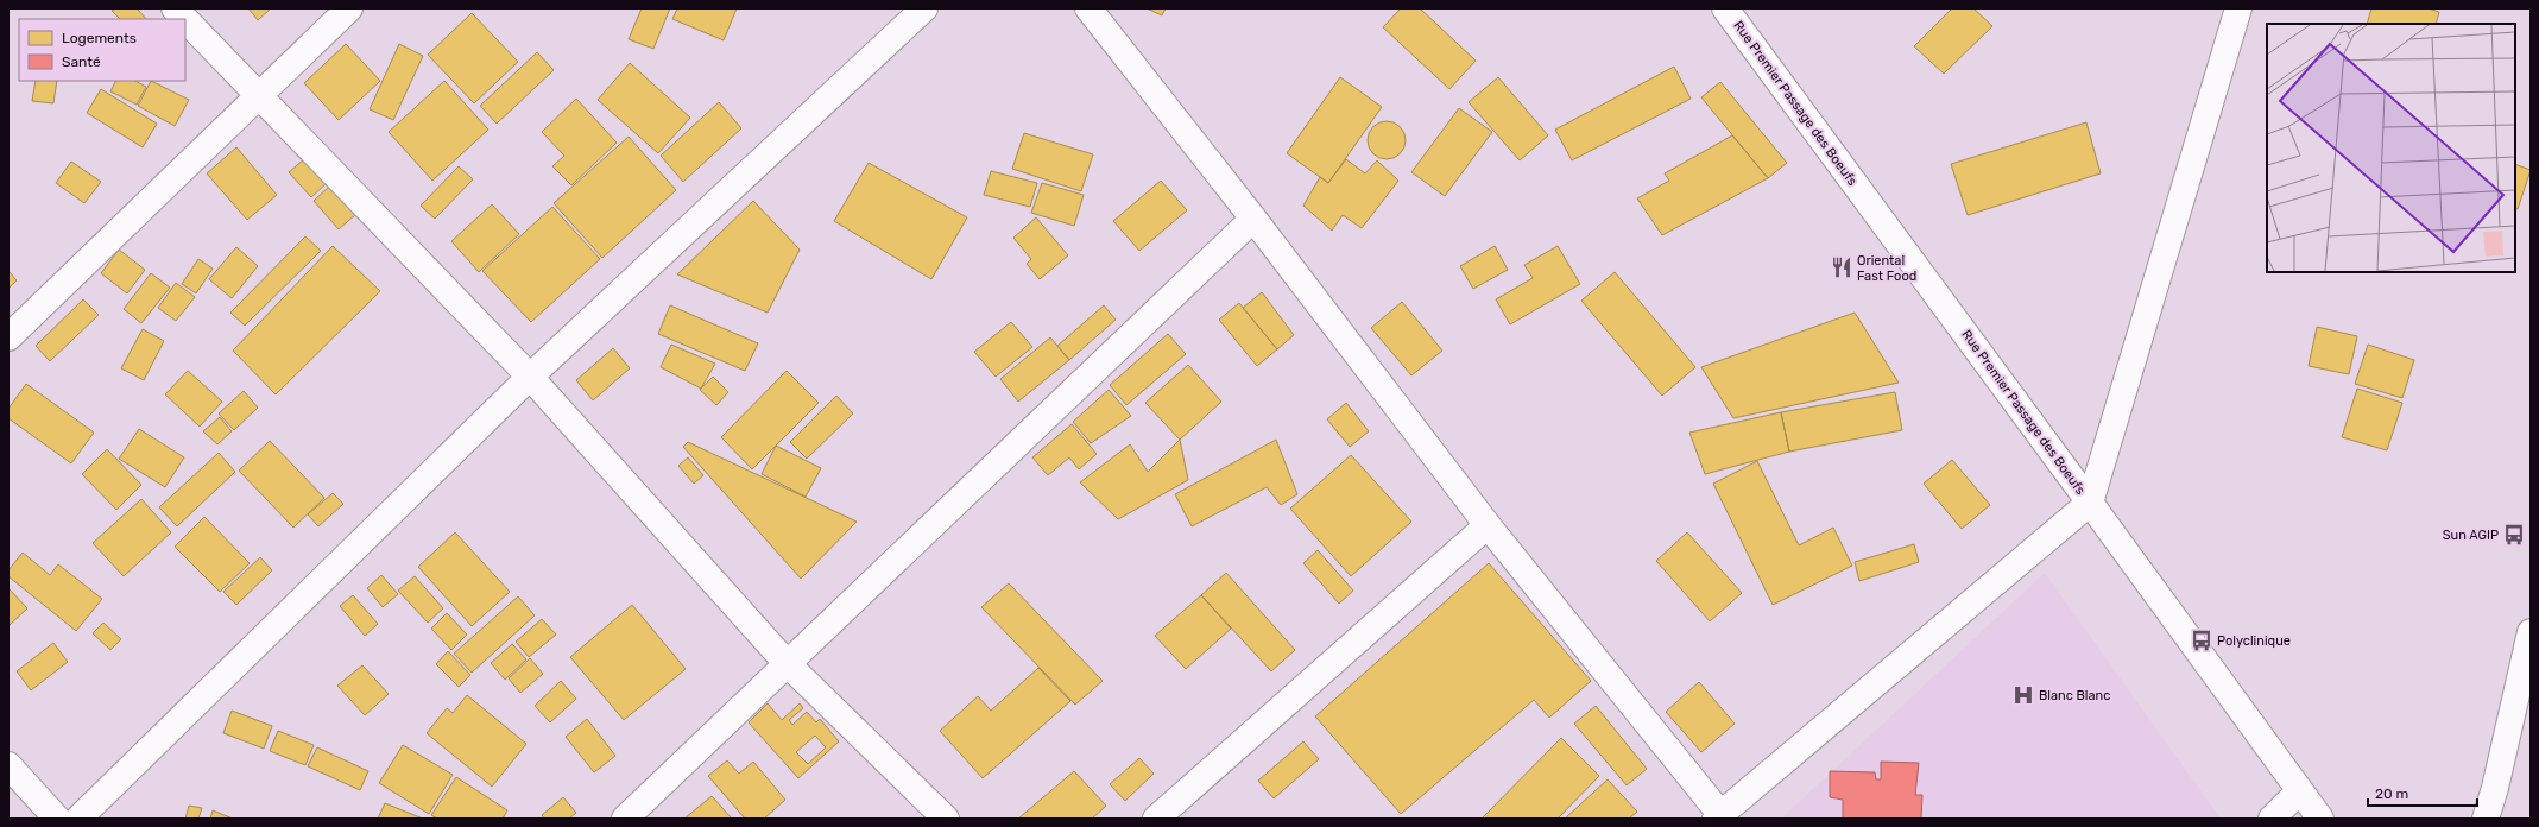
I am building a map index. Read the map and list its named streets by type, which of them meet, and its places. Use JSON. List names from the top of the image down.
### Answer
{
  "streets": {
    "street": ["Rue Premier Passage des Boeufs"]
  },
  "places": {
    "restaurant": ["Oriental Fast Food"],
    "bus stop": ["Sun AGIP", "Polyclinique"],
    "hospital": ["Blanc Blanc"]
  },
  "legend": ["Logements", "Santé"],
  "scale_bar": "20 m"
}
